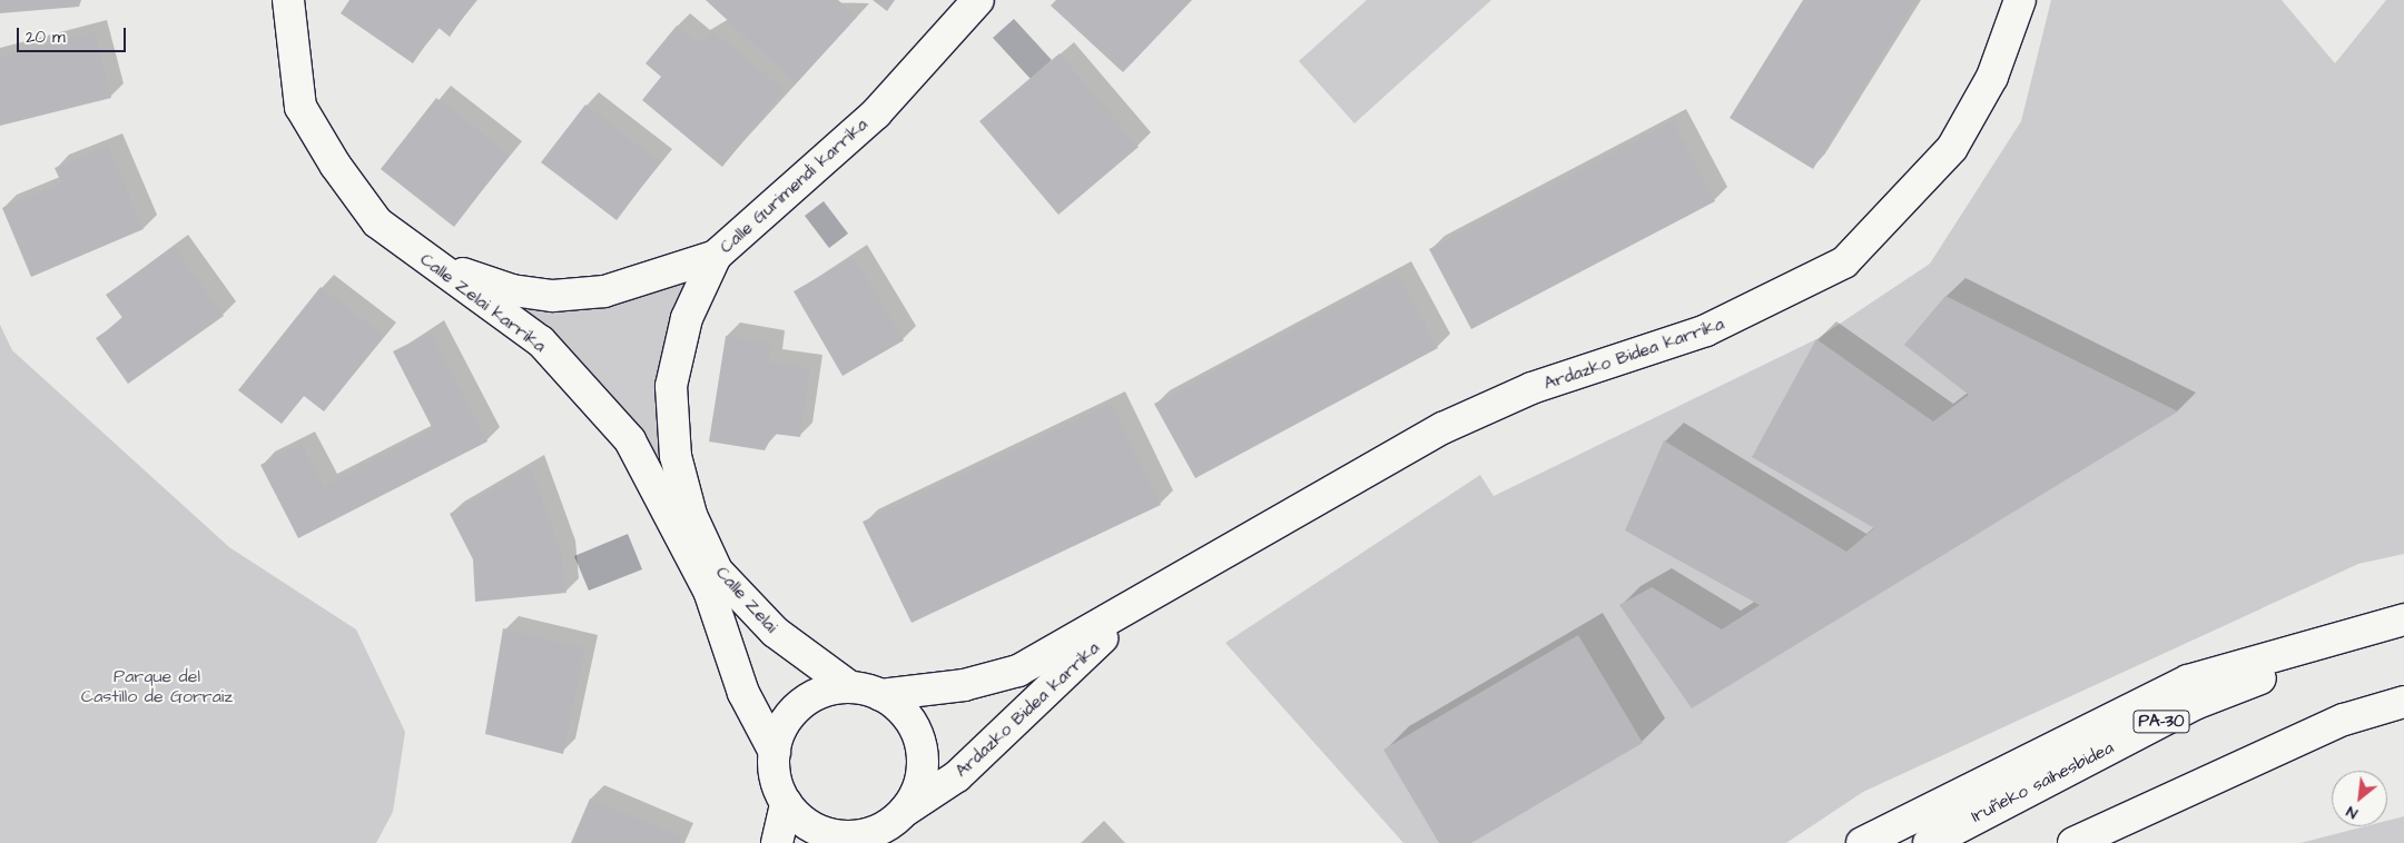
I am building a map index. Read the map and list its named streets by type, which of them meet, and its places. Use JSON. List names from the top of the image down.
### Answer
{
  "streets": {
    "main road": [
      "Calle Gurimendi karrika",
      "Calle Zelai karrika",
      "Ardazko Bidea karrika",
      "Calle Zelai",
      "PA-30",
      "Iruñeko saihesbidea"
    ]
  },
  "crossings": [
    ["Calle Gurimendi karrika", "Calle Zelai karrika"],
    ["Calle Gurimendi karrika", "Calle Zelai"],
    ["Calle Zelai karrika", "Ardazko Bidea karrika"],
    ["Calle Zelai karrika", "Calle Zelai"],
    ["Ardazko Bidea karrika", "Calle Zelai"]
  ],
  "parks": ["Parque del Castillo de Gorraiz"],
  "scale_bar": "20 m",
  "north": "bottom left"
}
